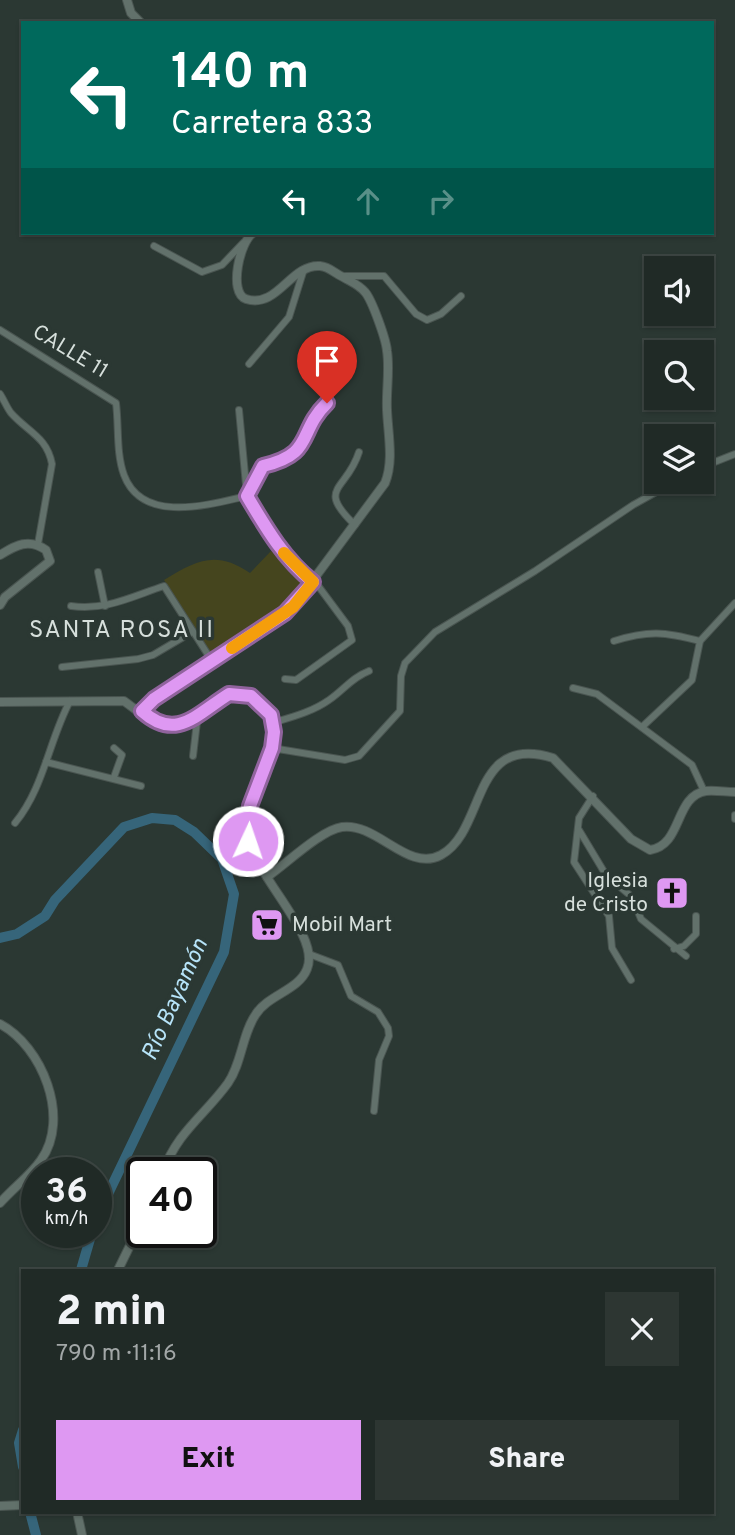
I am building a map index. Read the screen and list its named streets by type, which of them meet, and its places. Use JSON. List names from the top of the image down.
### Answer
{
  "streets": {
    "street": ["CALLE 11"]
  },
  "districts": ["SANTA ROSA II"],
  "water": ["Río Bayamón"],
  "places": {
    "church": ["Iglesia de Cristo"],
    "supermarket": ["Mobil Mart"]
  },
  "page": {
    "turn": ["140 m", "Carretera 833"],
    "speed": "36 km/h",
    "limit": "40",
    "heading": ["2 min", "790 m · 11:16"],
    "buttons": ["Exit", "Share"]
  }
}
